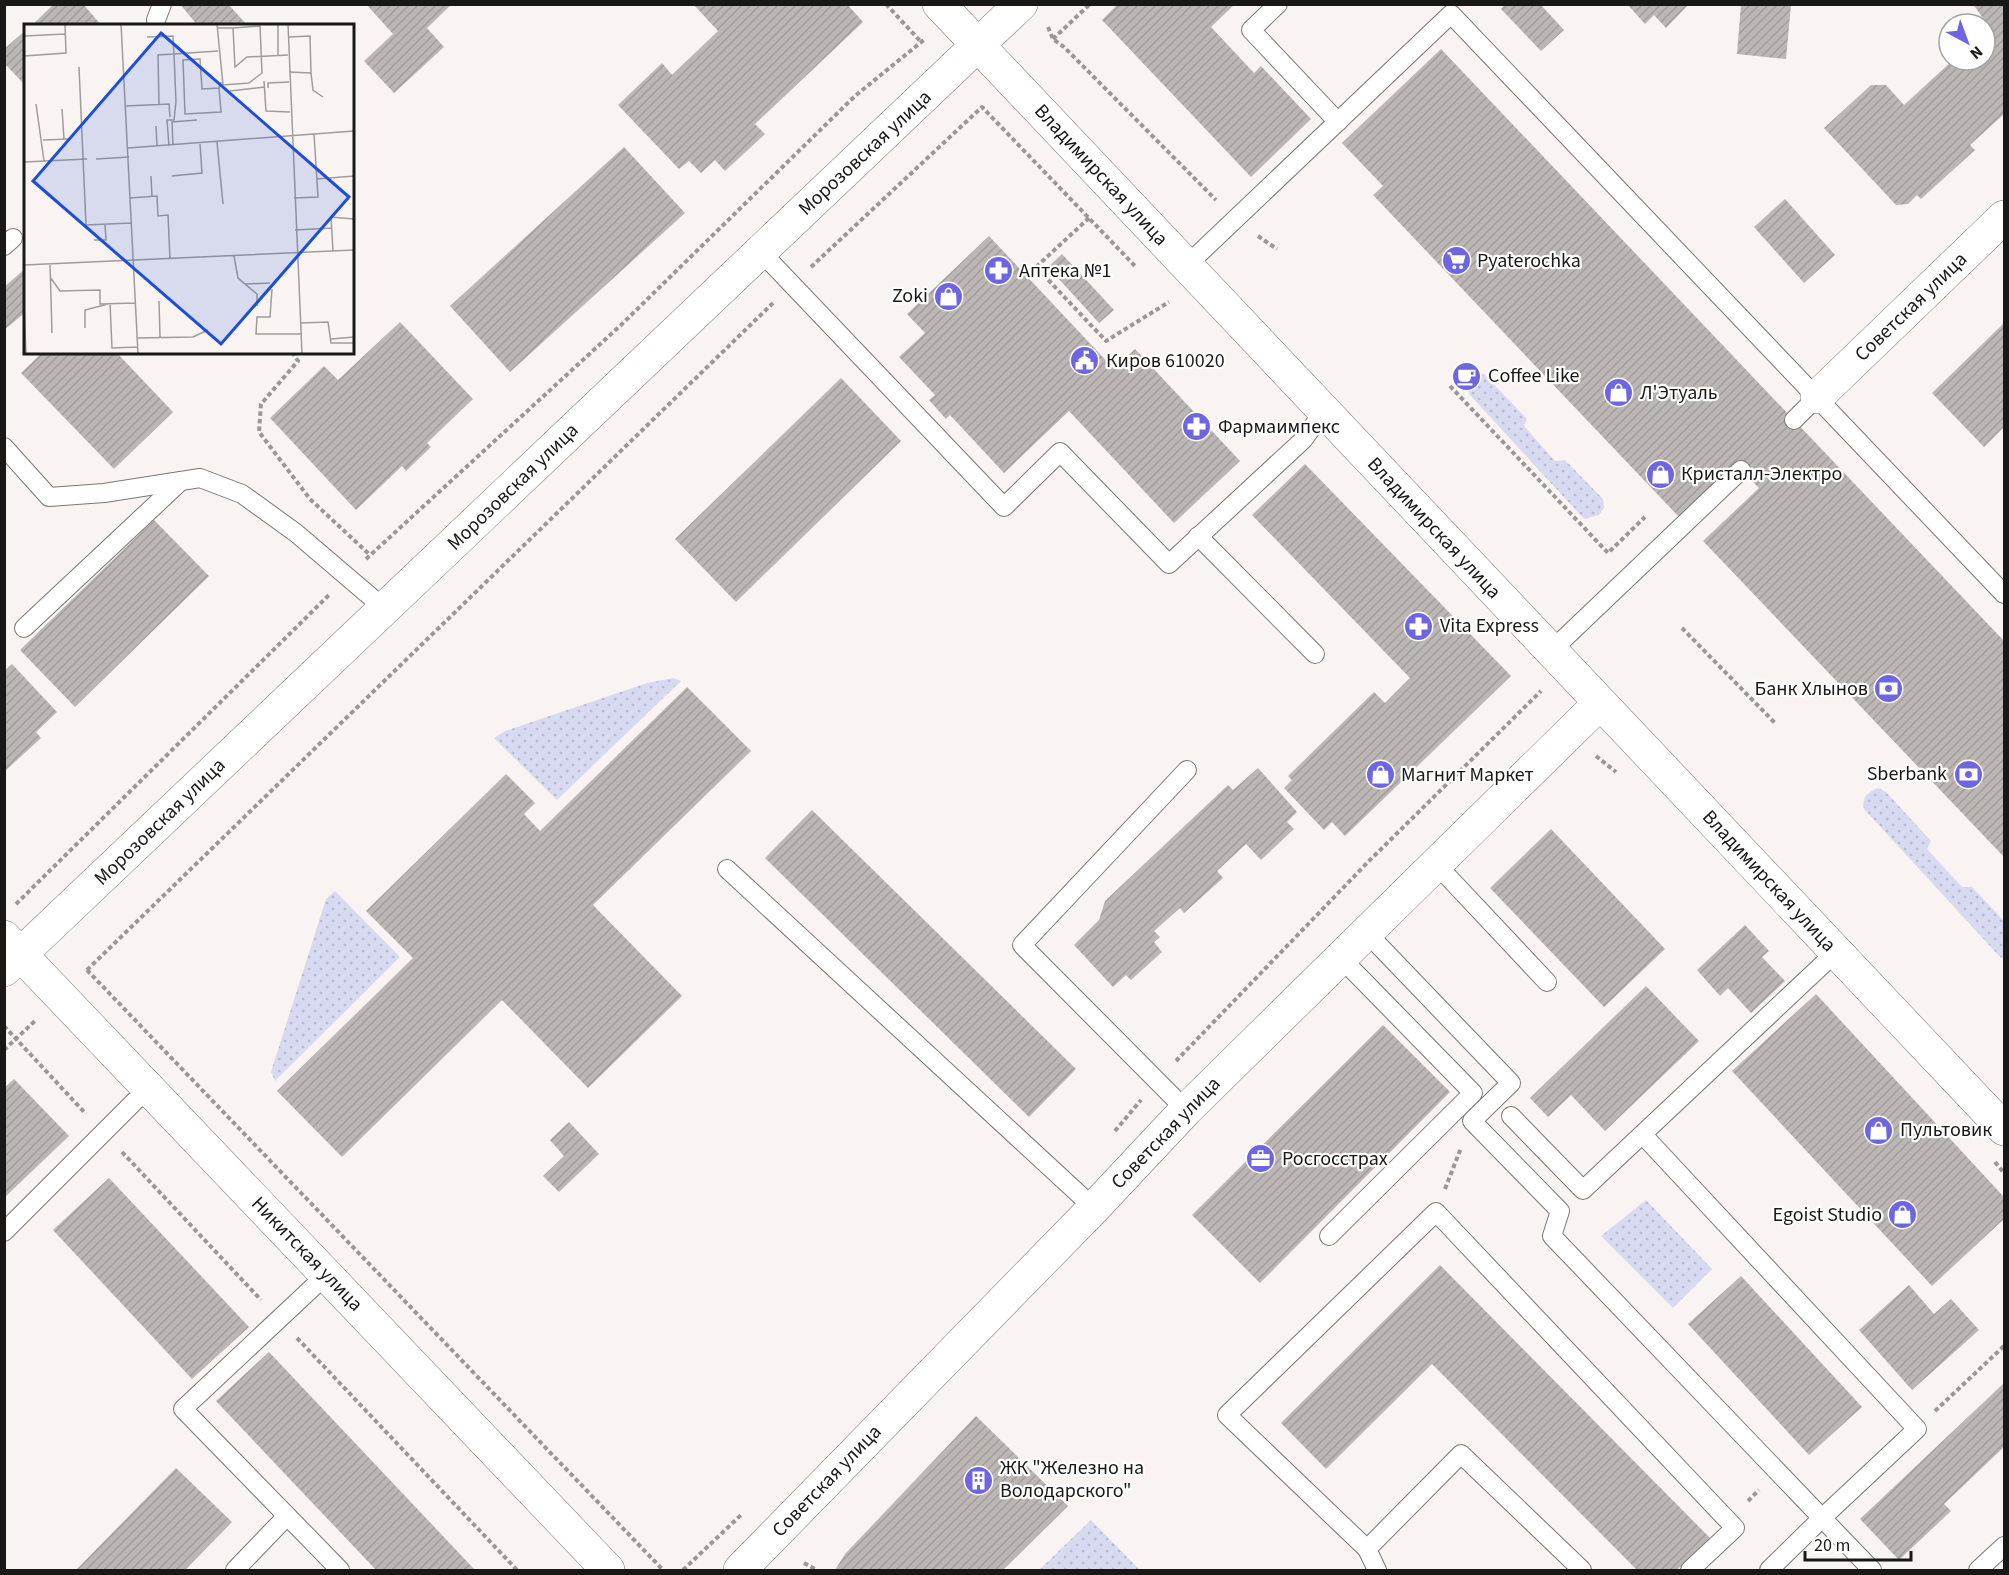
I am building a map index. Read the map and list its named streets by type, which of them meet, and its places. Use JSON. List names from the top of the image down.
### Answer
{
  "streets": {
    "street": [
      "Морозовская улица",
      "Владимирская улица",
      "Советская улица",
      "Никитская улица"
    ]
  },
  "crossings": [
    ["Морозовская улица", "Владимирская улица"],
    ["Морозовская улица", "Никитская улица"],
    ["Владимирская улица", "Советская улица"]
  ],
  "places": {
    "supermarket": ["Pyaterochka"],
    "pharmacy": ["Аптека №1", "Фармаимпекс", "Vita Express"],
    "shop": [
      "Zoki",
      "Л'Этуаль",
      "Кристалл-Электро",
      "Магнит Маркет",
      "Пультовик",
      "Egoist Studio"
    ],
    "public building": ["Киров 610020"],
    "cafe": ["Coffee Like"],
    "bank": ["Банк Хлынов", "Sberbank"],
    "office": ["Росгосстрах"],
    "building": ["ЖК \"Железно на Володарского\""]
  },
  "scale_bar": "20 m",
  "north": "bottom right"
}
